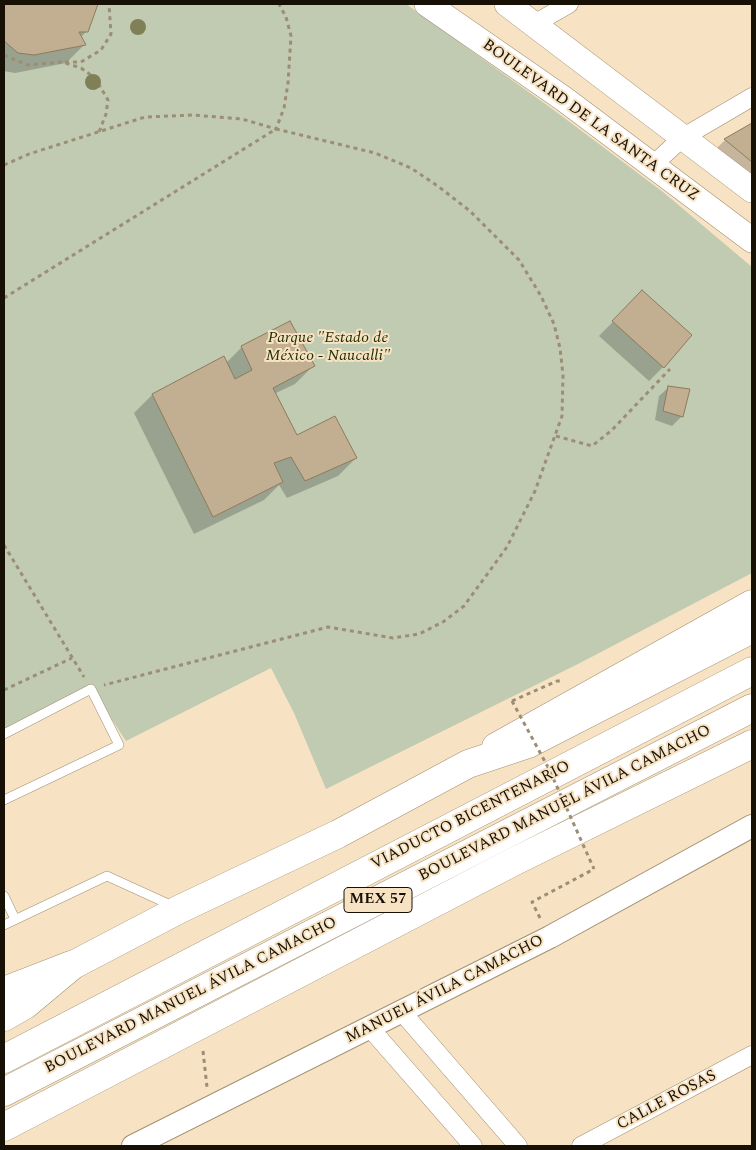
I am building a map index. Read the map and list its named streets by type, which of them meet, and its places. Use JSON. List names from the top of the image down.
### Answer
{
  "streets": {
    "main road": [
      "BOULEVARD DE LA SANTA CRUZ",
      "BOULEVARD MANUEL ÁVILA CAMACHO",
      "VIADUCTO BICENTENARIO",
      "MEX 57"
    ],
    "street": ["MANUEL ÁVILA CAMACHO", "CALLE ROSAS"]
  },
  "parks": ["Parque \"Estado de México - Naucalli\""]
}
